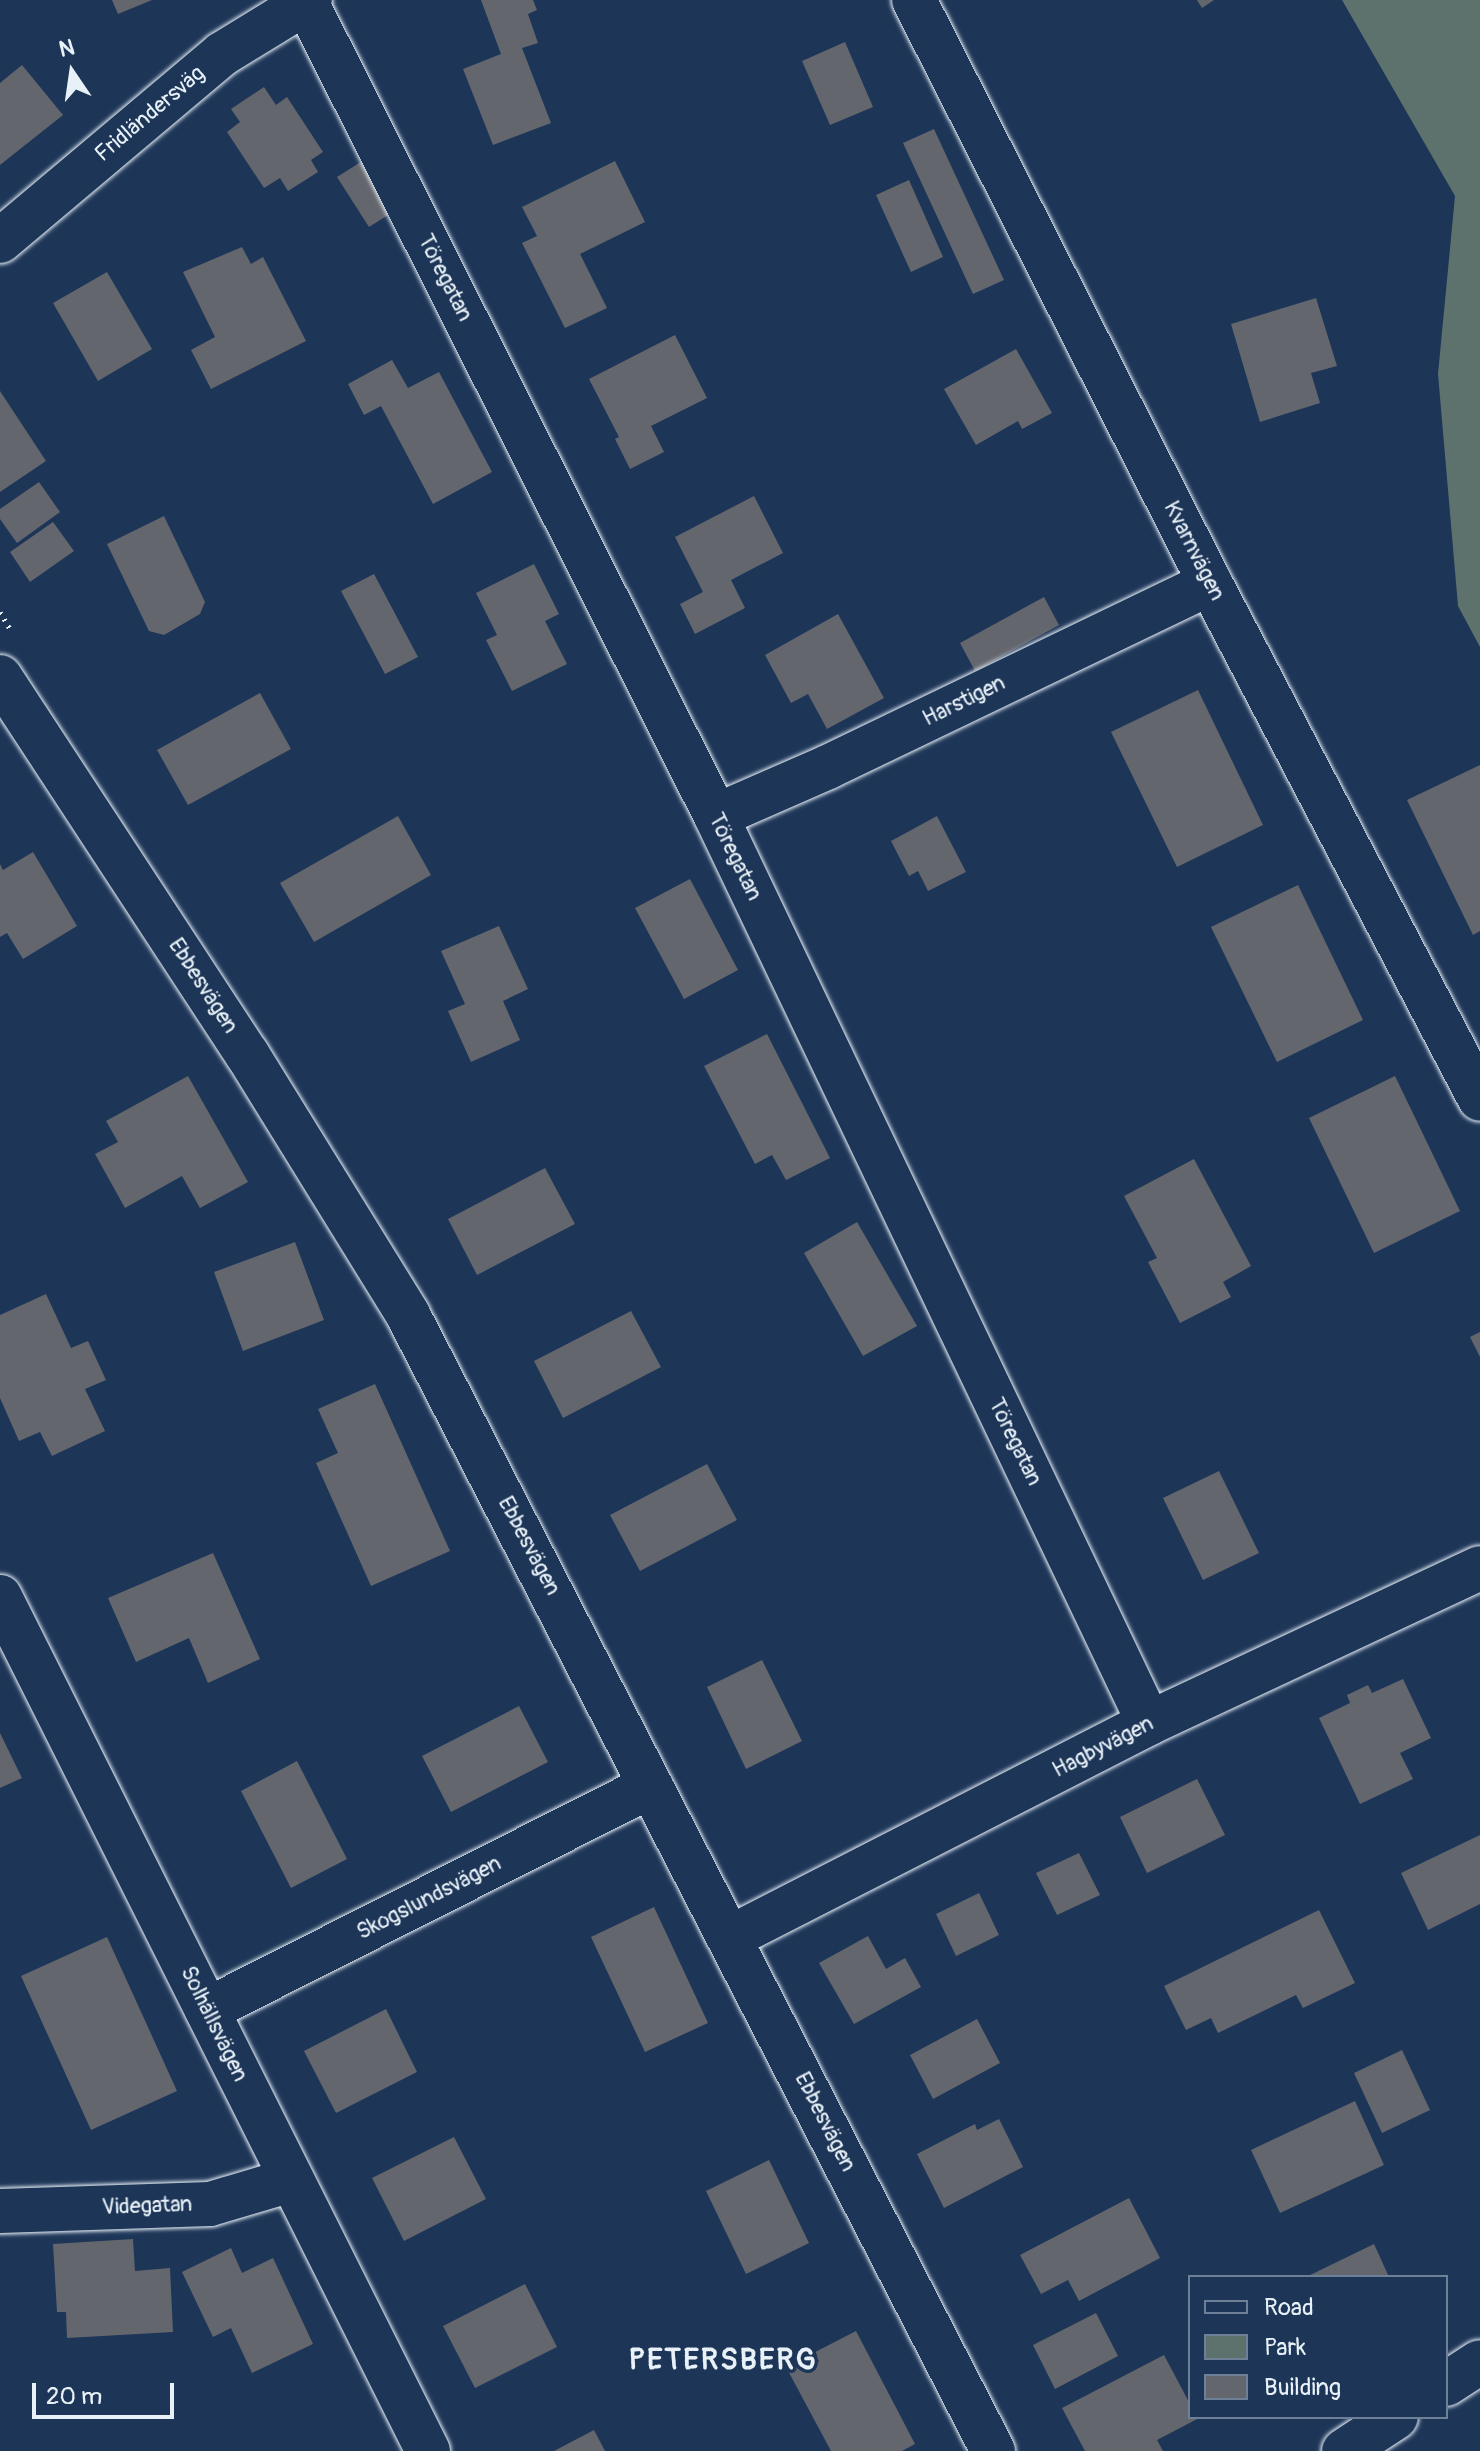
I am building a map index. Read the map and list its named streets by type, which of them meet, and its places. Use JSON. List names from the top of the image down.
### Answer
{
  "streets": {
    "street": [
      "Fridländersväg",
      "Töregatan",
      "Kvarnvägen",
      "Harstigen",
      "Ebbesvägen",
      "Hagbyvägen",
      "Skogslundsvägen",
      "Solhällsvägen",
      "Videgatan"
    ]
  },
  "crossings": [
    ["Fridländersväg", "Töregatan"],
    ["Töregatan", "Harstigen"],
    ["Töregatan", "Hagbyvägen"],
    ["Kvarnvägen", "Harstigen"],
    ["Ebbesvägen", "Hagbyvägen"],
    ["Ebbesvägen", "Skogslundsvägen"],
    ["Skogslundsvägen", "Solhällsvägen"],
    ["Solhällsvägen", "Videgatan"]
  ],
  "districts": ["PETERSBERG"],
  "legend": ["Road", "Park", "Building"],
  "scale_bar": "20 m",
  "north": "top"
}
